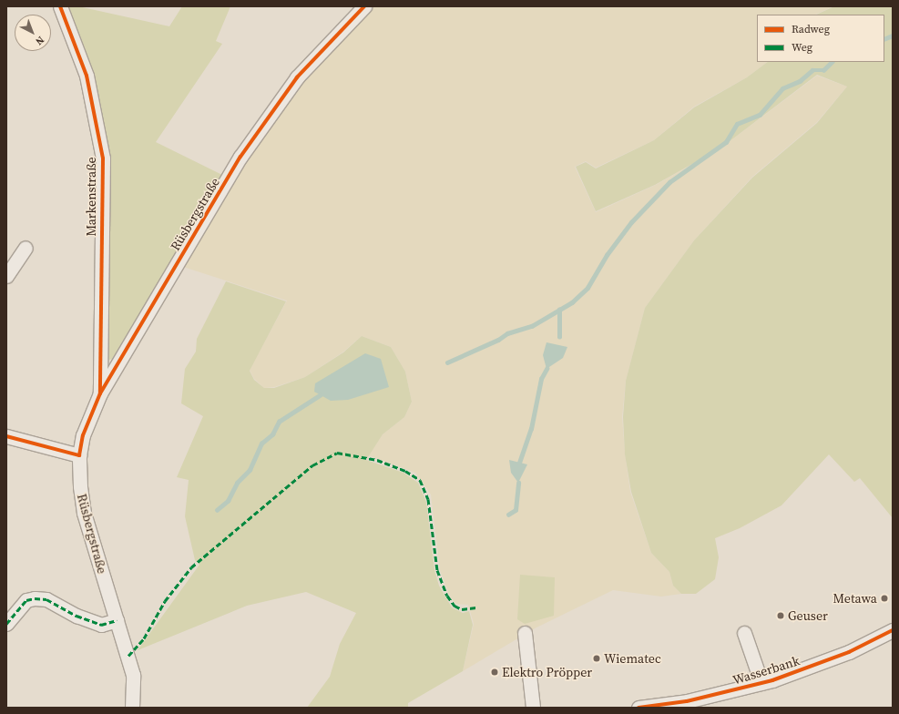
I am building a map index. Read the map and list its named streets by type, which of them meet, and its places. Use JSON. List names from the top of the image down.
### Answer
{
  "streets": {
    "street": ["Markenstraße", "Rüsbergstraße", "Wasserbank"]
  },
  "crossings": [
    ["Markenstraße", "Rüsbergstraße"]
  ],
  "places": [
    "Metawa",
    "Geuser",
    "Wiematec",
    "Elektro Pröpper"
  ],
  "legend": ["Radweg", "Weg"],
  "north": "bottom right"
}
